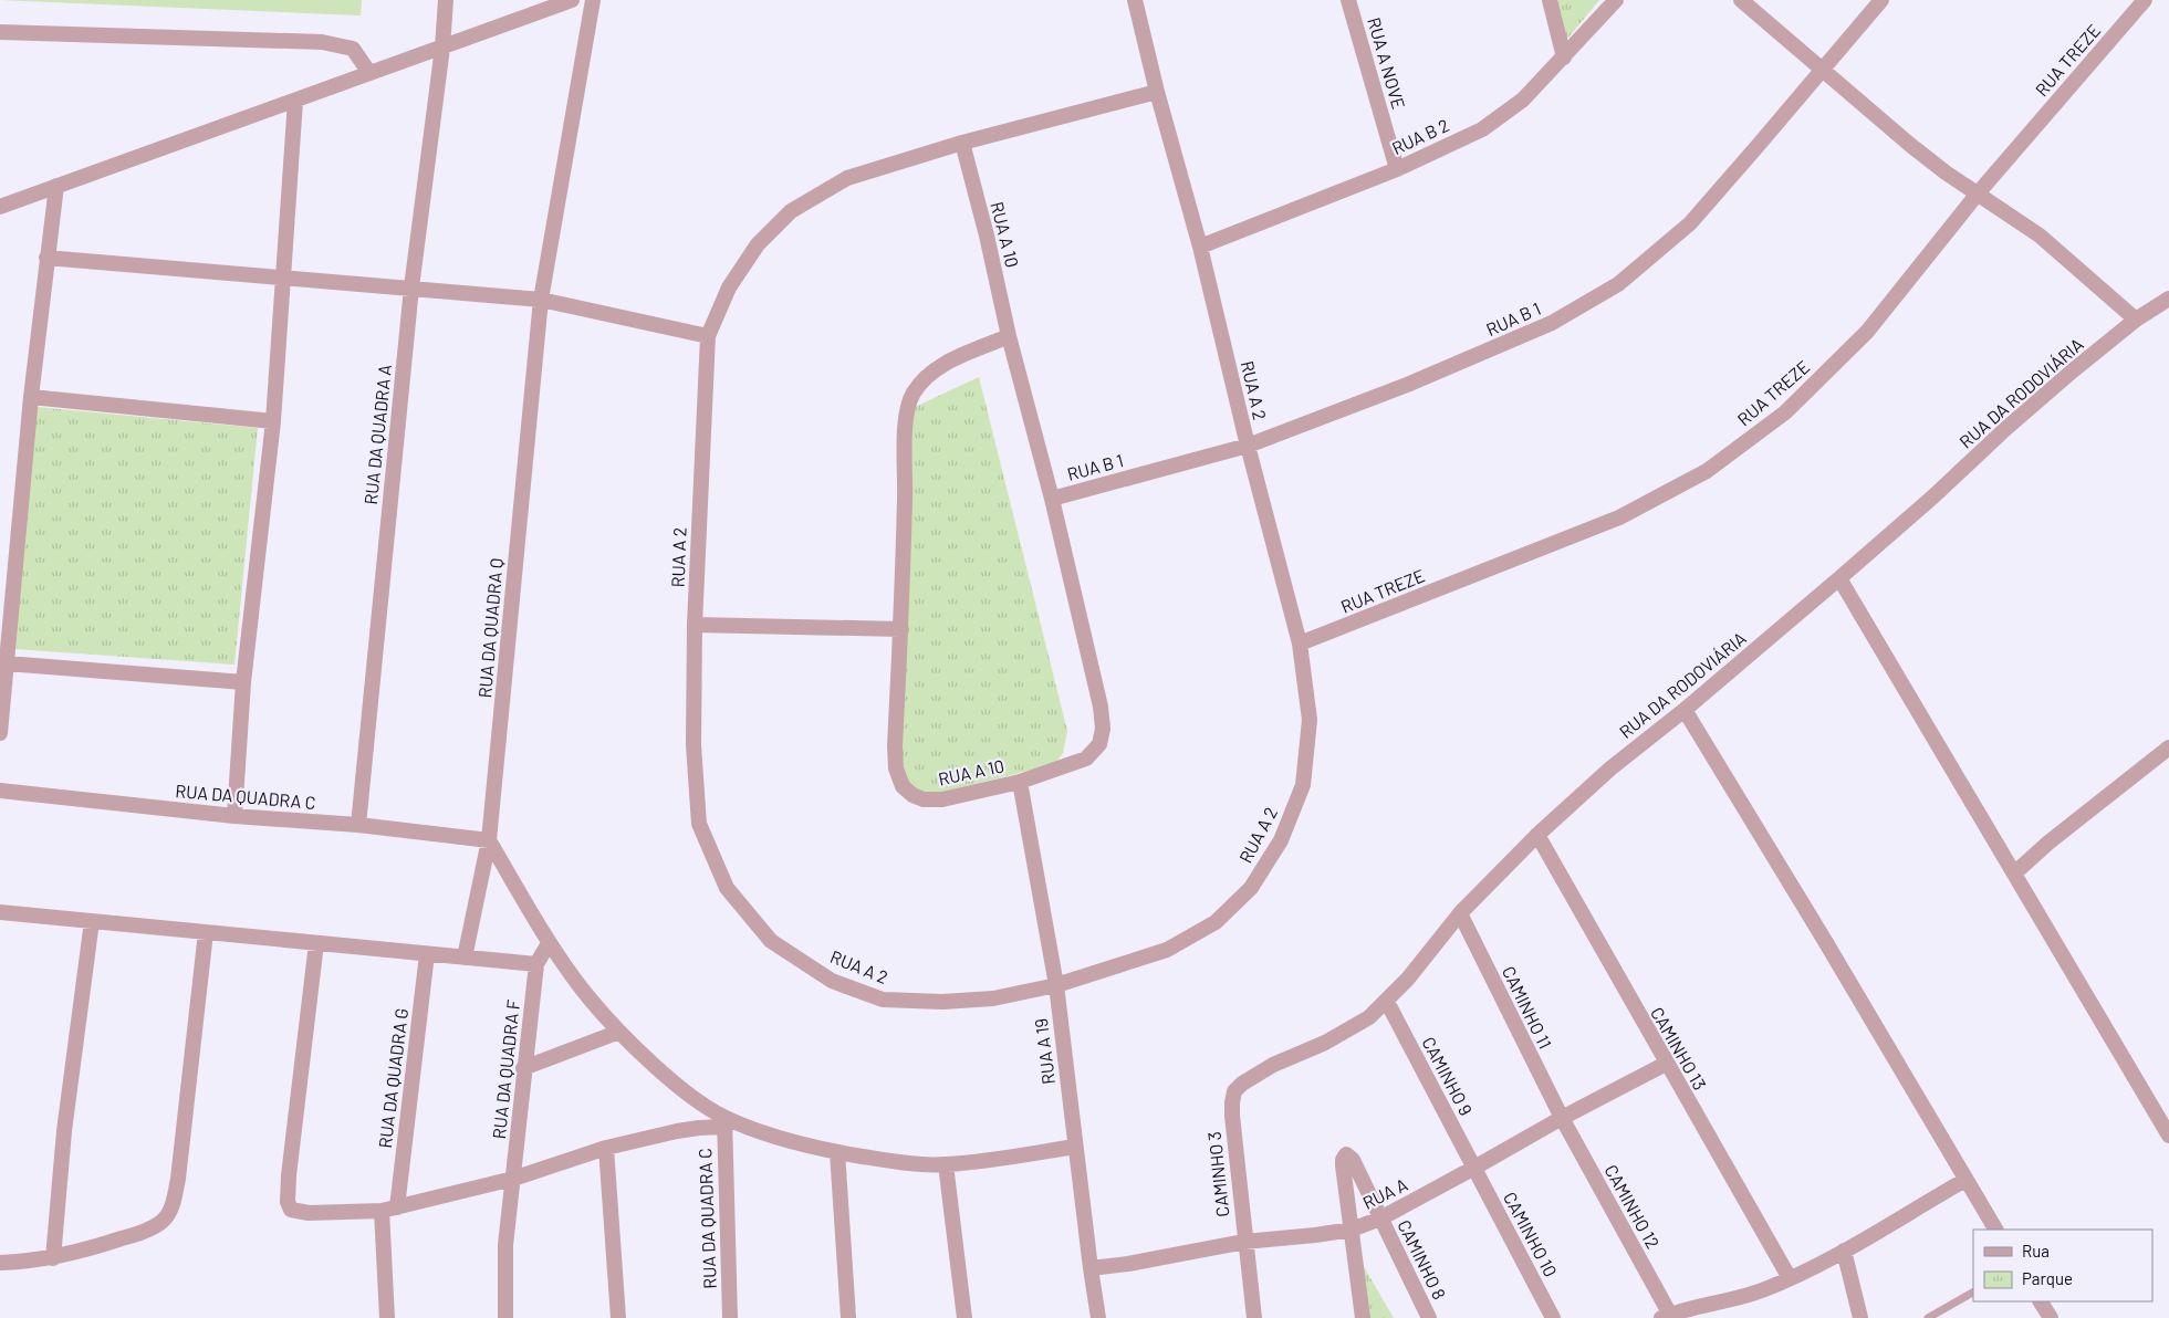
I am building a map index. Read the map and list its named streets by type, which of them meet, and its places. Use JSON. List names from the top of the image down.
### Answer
{
  "streets": {
    "street": [
      "RUA TREZE",
      "RUA A NOVE",
      "RUA B 2",
      "RUA A 10",
      "RUA B 1",
      "RUA A 2",
      "RUA DA RODOVIÁRIA",
      "RUA DA QUADRA A",
      "RUA DA QUADRA Q",
      "RUA DA QUADRA C",
      "CAMINHO 11",
      "CAMINHO 13",
      "RUA A 19",
      "RUA DA QUADRA F",
      "CAMINHO 9",
      "RUA DA QUADRA G",
      "CAMINHO 3",
      "RUA A",
      "CAMINHO 12",
      "CAMINHO 10",
      "CAMINHO 8"
    ]
  },
  "crossings": [
    ["RUA TREZE", "RUA A 2"],
    ["RUA A NOVE", "RUA B 2"],
    ["RUA B 2", "RUA A 2"],
    ["RUA A 10", "RUA B 1"],
    ["RUA A 10", "RUA A 2"],
    ["RUA A 10", "RUA A 19"],
    ["RUA B 1", "RUA A 2"],
    ["RUA A 2", "RUA A 19"],
    ["RUA DA RODOVIÁRIA", "CAMINHO 11"],
    ["RUA DA RODOVIÁRIA", "CAMINHO 13"],
    ["RUA DA RODOVIÁRIA", "CAMINHO 9"],
    ["RUA DA RODOVIÁRIA", "CAMINHO 3"],
    ["RUA DA QUADRA A", "RUA DA QUADRA C"],
    ["RUA DA QUADRA Q", "RUA DA QUADRA C"],
    ["CAMINHO 11", "RUA A"],
    ["CAMINHO 11", "CAMINHO 12"],
    ["CAMINHO 13", "RUA A"],
    ["RUA A 19", "RUA A"],
    ["CAMINHO 9", "RUA A"],
    ["CAMINHO 9", "CAMINHO 10"],
    ["CAMINHO 3", "RUA A"],
    ["RUA A", "CAMINHO 12"],
    ["RUA A", "CAMINHO 10"],
    ["RUA A", "CAMINHO 8"]
  ],
  "legend": ["Rua", "Parque"]
}
